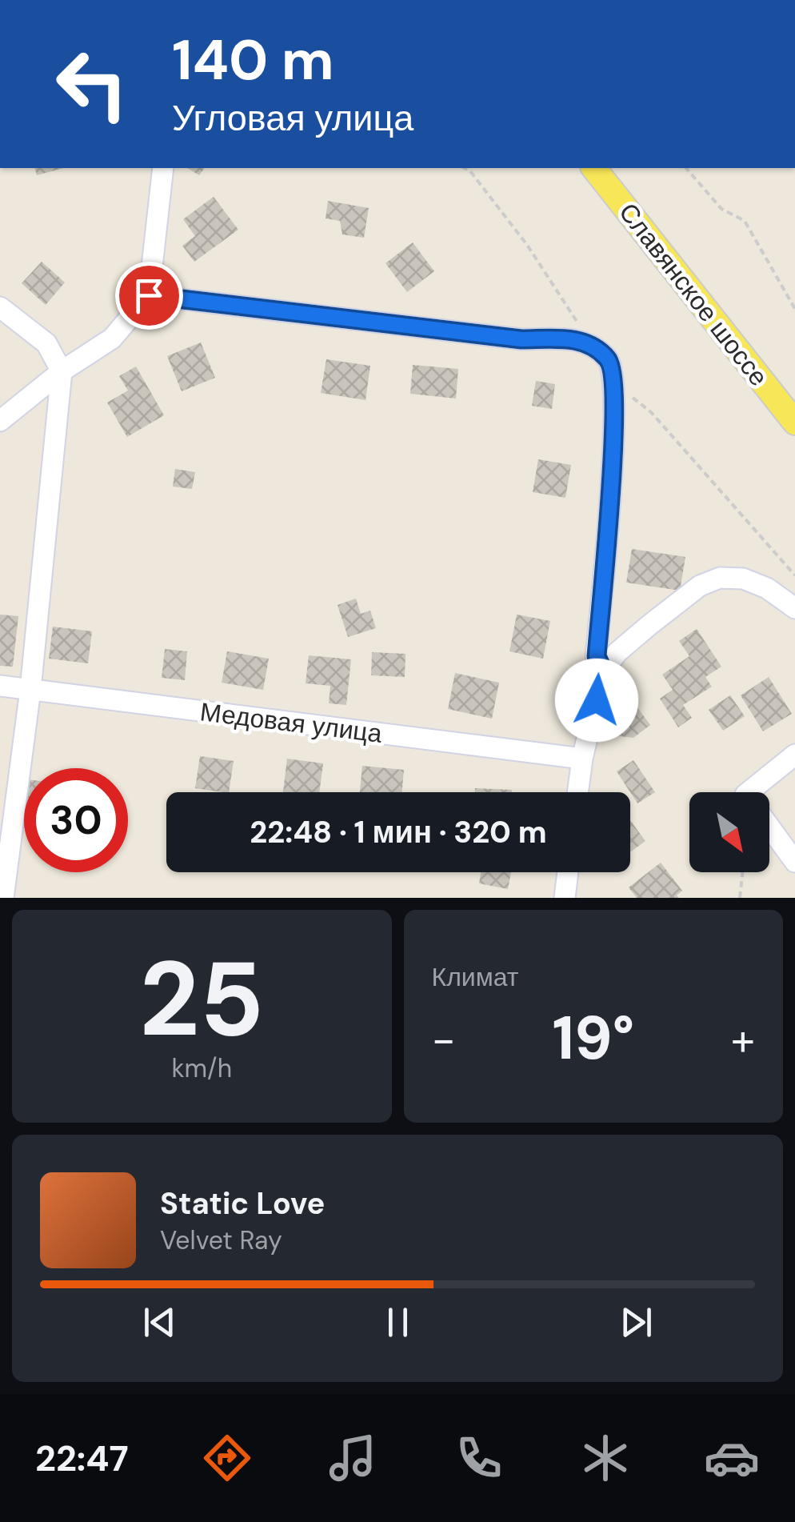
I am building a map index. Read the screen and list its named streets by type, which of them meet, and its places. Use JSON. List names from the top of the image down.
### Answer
{
  "streets": {
    "main road": ["Славянское шоссе"],
    "street": ["Медовая улица"]
  },
  "north": "bottom right",
  "page": {
    "turn": ["140 m", "Угловая улица"],
    "limit": "30",
    "trip": "22:48 · 1 мин · 320 m",
    "tile": [
      ["25", "km/h"],
      "Климат"
    ],
    "heat": ["−", "19°", "+"],
    "song": ["Static Love", "Velvet Ray"],
    "tabs": "22:47"
  }
}
